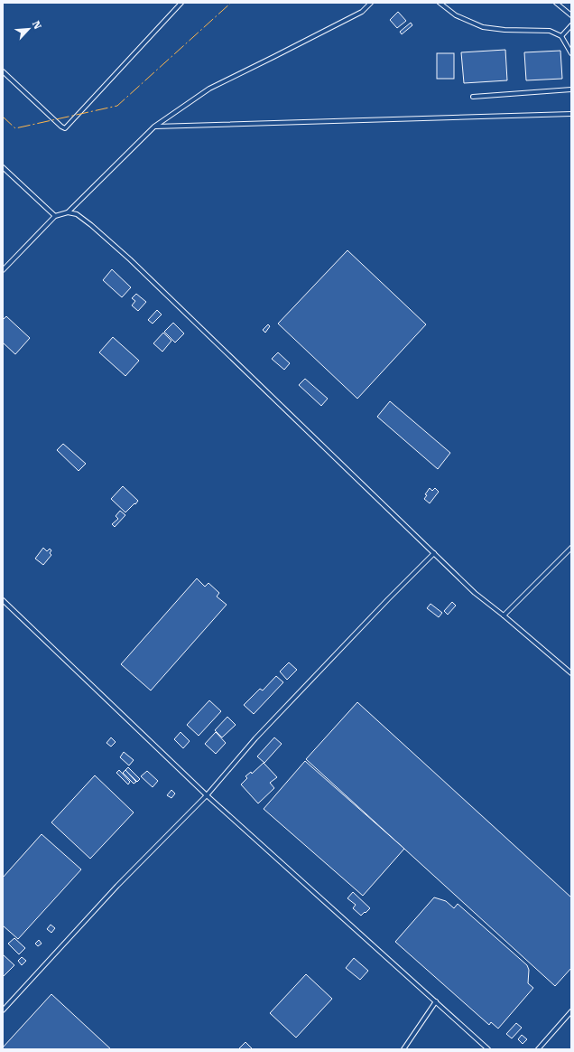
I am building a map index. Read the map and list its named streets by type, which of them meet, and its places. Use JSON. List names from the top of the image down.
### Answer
{
  "north": "top right"
}
